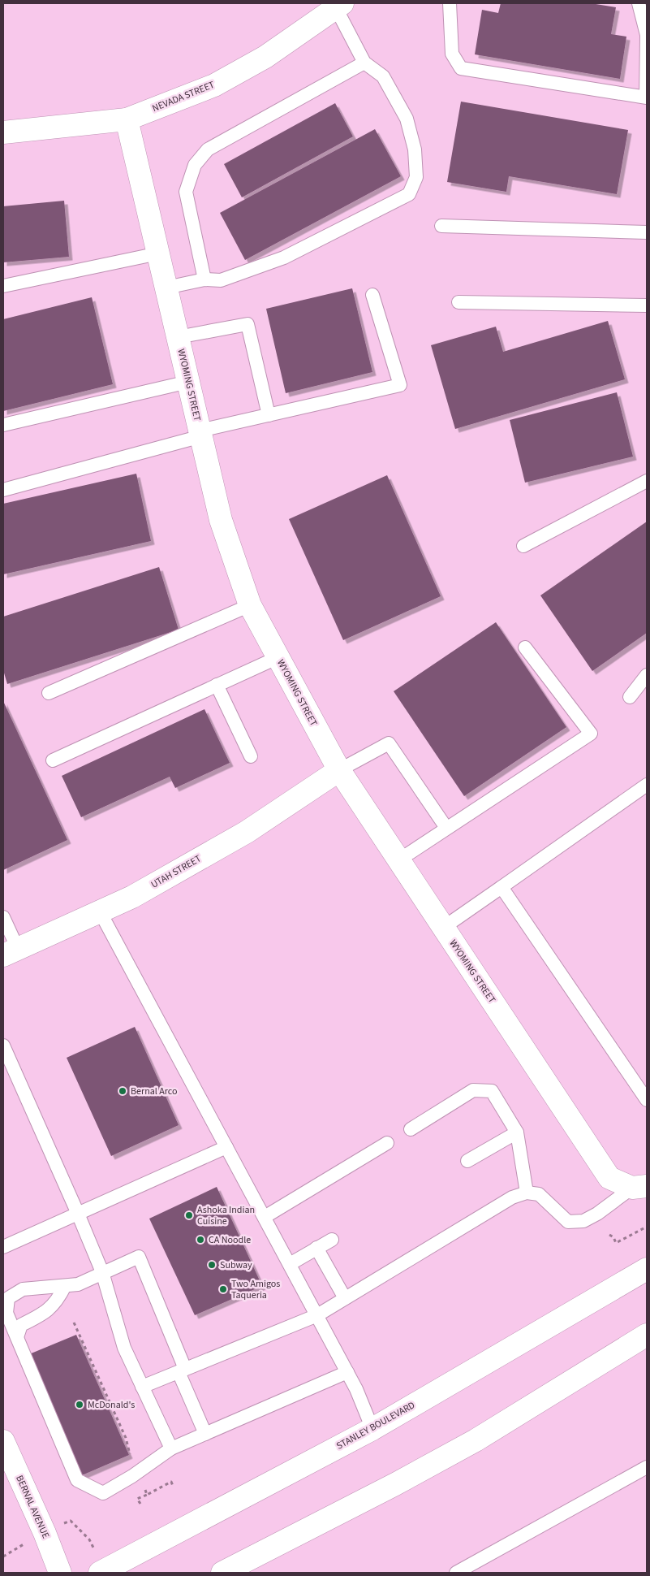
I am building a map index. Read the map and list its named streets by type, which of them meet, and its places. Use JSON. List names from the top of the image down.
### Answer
{
  "streets": {
    "street": [
      "NEVADA STREET",
      "WYOMING STREET",
      "UTAH STREET",
      "STANLEY BOULEVARD",
      "BERNAL AVENUE"
    ]
  },
  "crossings": [
    ["NEVADA STREET", "WYOMING STREET"],
    ["WYOMING STREET", "UTAH STREET"]
  ],
  "places": [
    "Bernal Arco",
    "Ashoka Indian Cuisine",
    "CA Noodle",
    "Subway",
    "Two Amigos Taqueria",
    "McDonald's"
  ]
}
